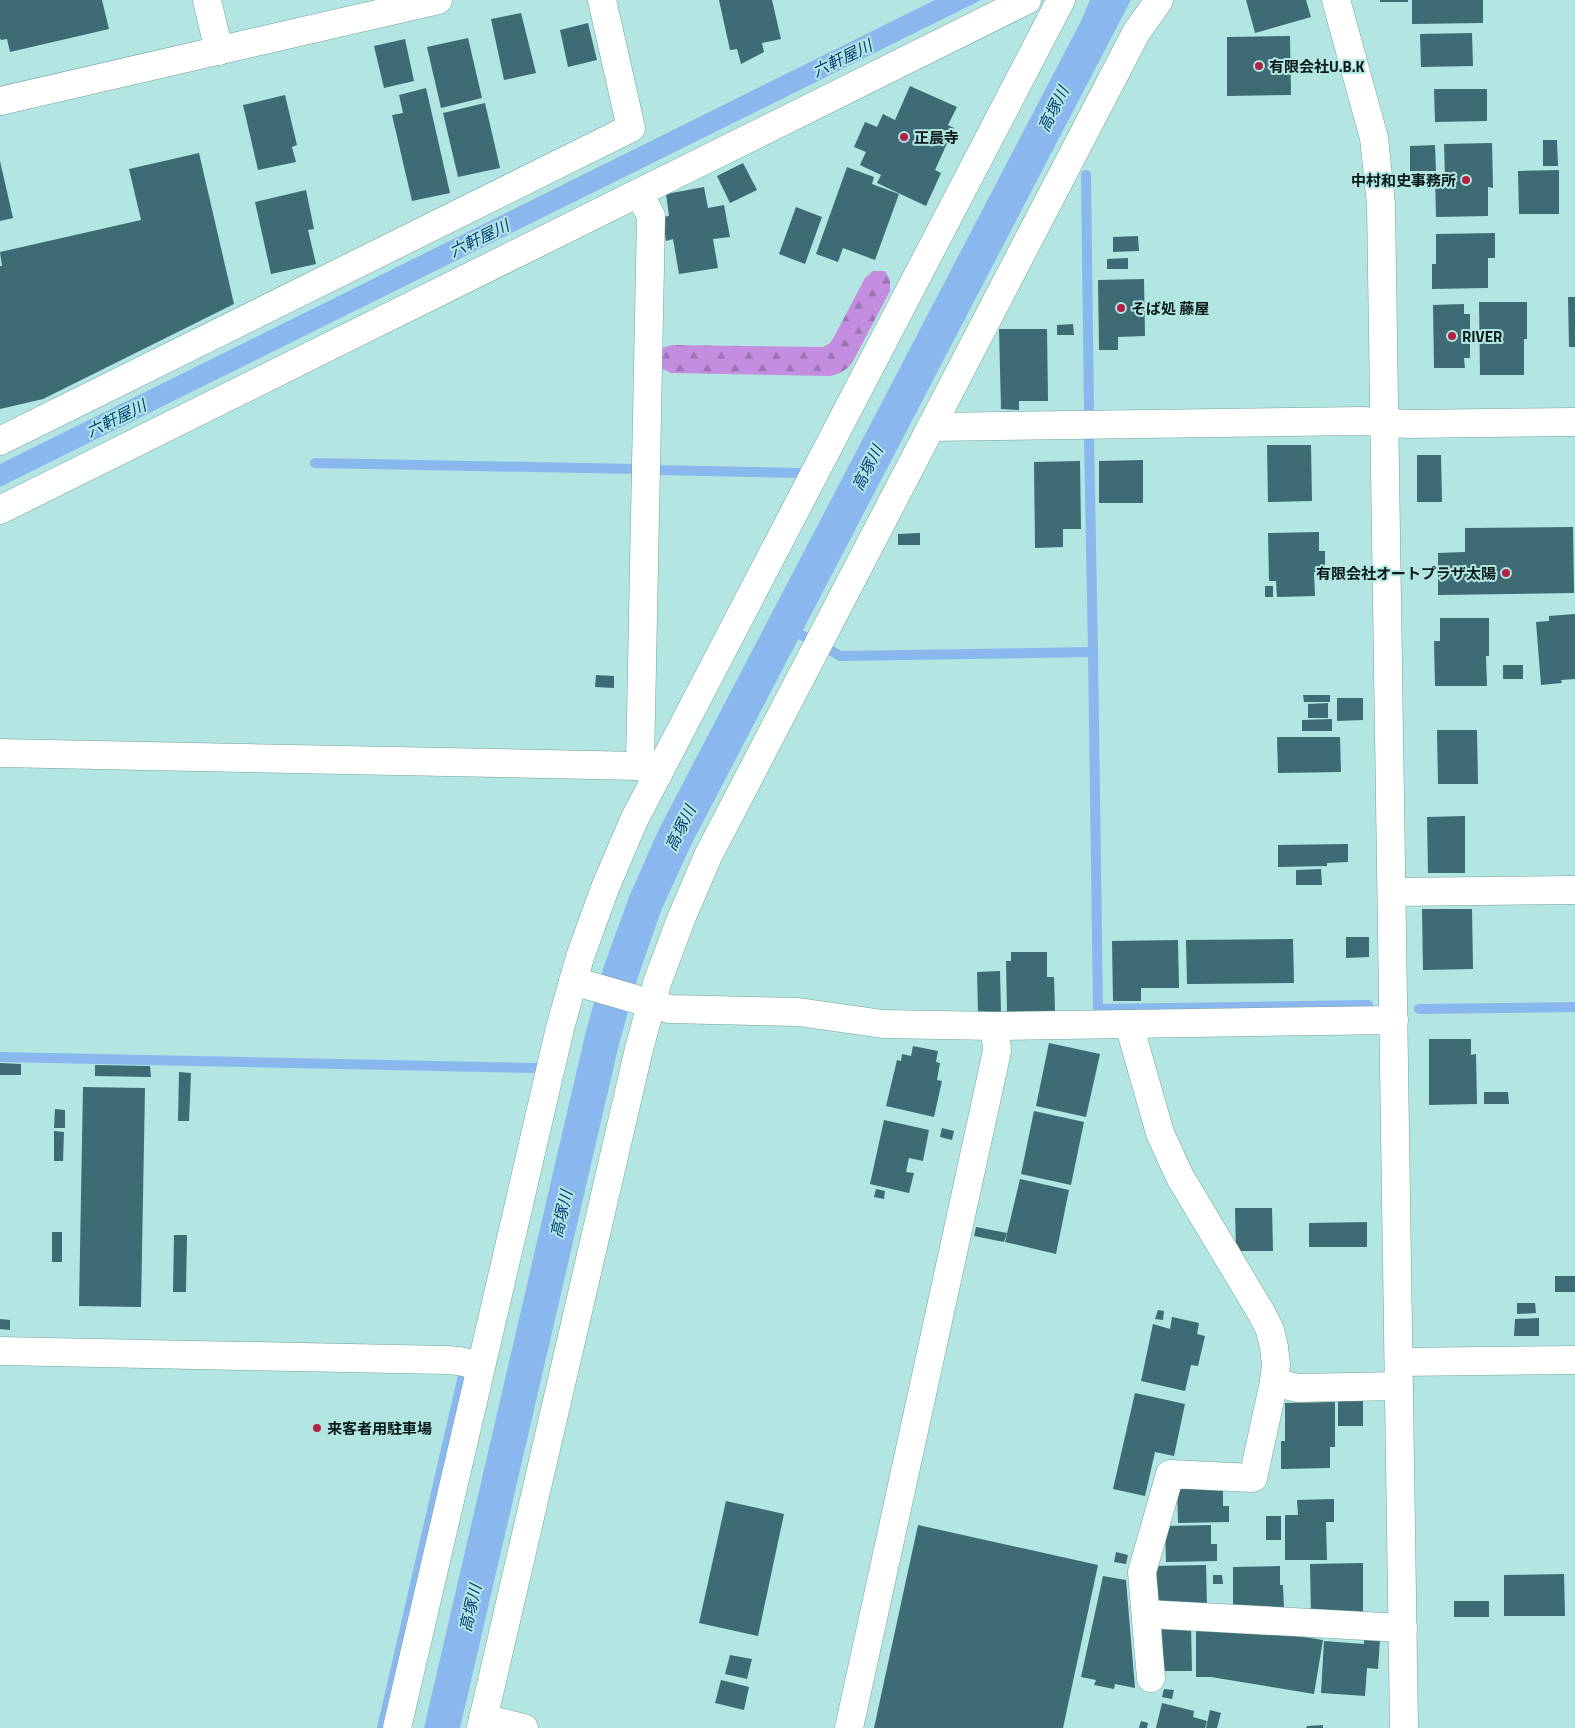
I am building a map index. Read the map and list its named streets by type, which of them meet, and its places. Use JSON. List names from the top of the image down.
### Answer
{
  "water": ["六軒屋川", "高塚川"],
  "places": [
    "有限会社U.B.K",
    "正晨寺",
    "中村和史事務所",
    "そば処 藤屋",
    "RIVER",
    "有限会社オートプラザ太陽",
    "来客者用駐車場"
  ]
}
